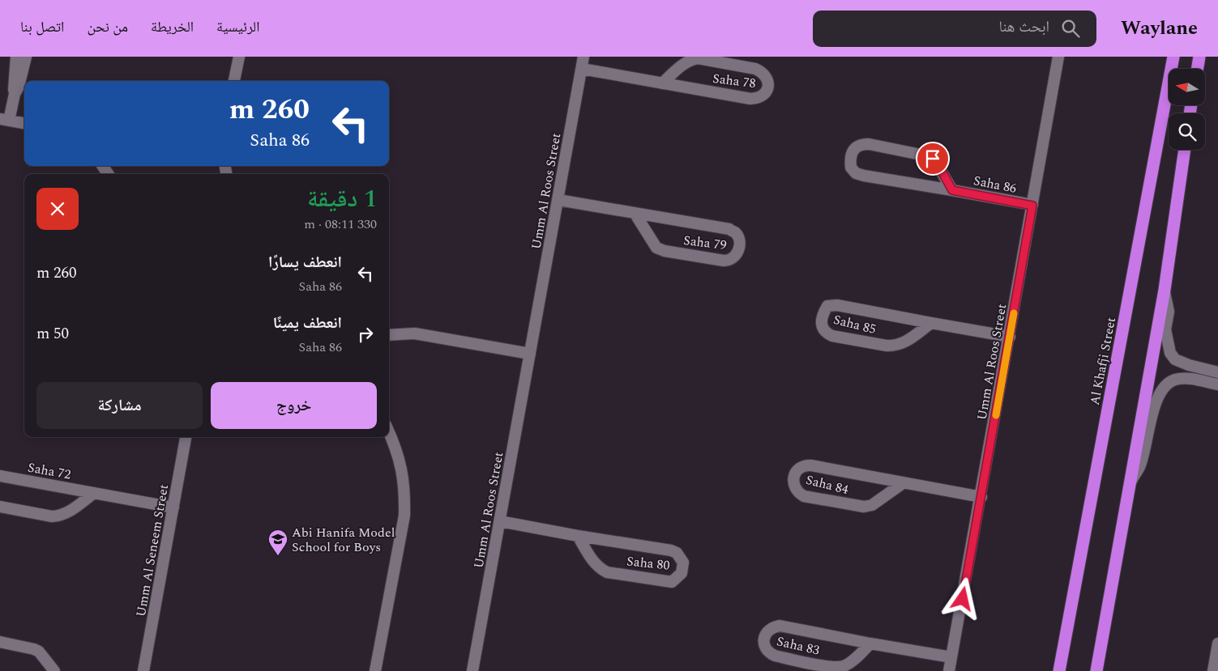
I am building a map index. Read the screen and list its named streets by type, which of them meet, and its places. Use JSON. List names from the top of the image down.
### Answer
{
  "streets": {
    "highway": ["Al Khafji Street"],
    "street": [
      "Saha 78",
      "Saha 86",
      "Umm Al Roos Street",
      "Saha 79",
      "Saha 85",
      "Saha 72",
      "Saha 84",
      "Umm Al Seneem Street",
      "Saha 80",
      "Saha 83"
    ]
  },
  "crossings": [
    ["Saha 78", "Umm Al Roos Street"],
    ["Saha 86", "Umm Al Roos Street"],
    ["Umm Al Roos Street", "Saha 79"],
    ["Umm Al Roos Street", "Saha 85"],
    ["Umm Al Roos Street", "Saha 84"],
    ["Umm Al Roos Street", "Saha 80"],
    ["Umm Al Roos Street", "Saha 83"],
    ["Saha 72", "Umm Al Seneem Street"]
  ],
  "places": {
    "school or university": ["Abi Hanifa Model School for Boys"]
  },
  "north": "left",
  "page": {
    "header": "Waylane",
    "search": "ابحث هنا",
    "nav": [
      "الرئيسية",
      "الخريطة",
      "من نحن",
      "اتصل بنا"
    ],
    "turn": ["260 m", "Saha 86"],
    "heading": ["1 دقيقة", "330 m · 08:11"],
    "list": [
      {
        "name": "انعطف يسارًا",
        "note": "Saha 86",
        "value": "260 m"
      },
      {
        "name": "انعطف يمينًا",
        "note": "Saha 86",
        "value": "50 m"
      }
    ],
    "buttons": ["خروج", "مشاركة"]
  }
}
